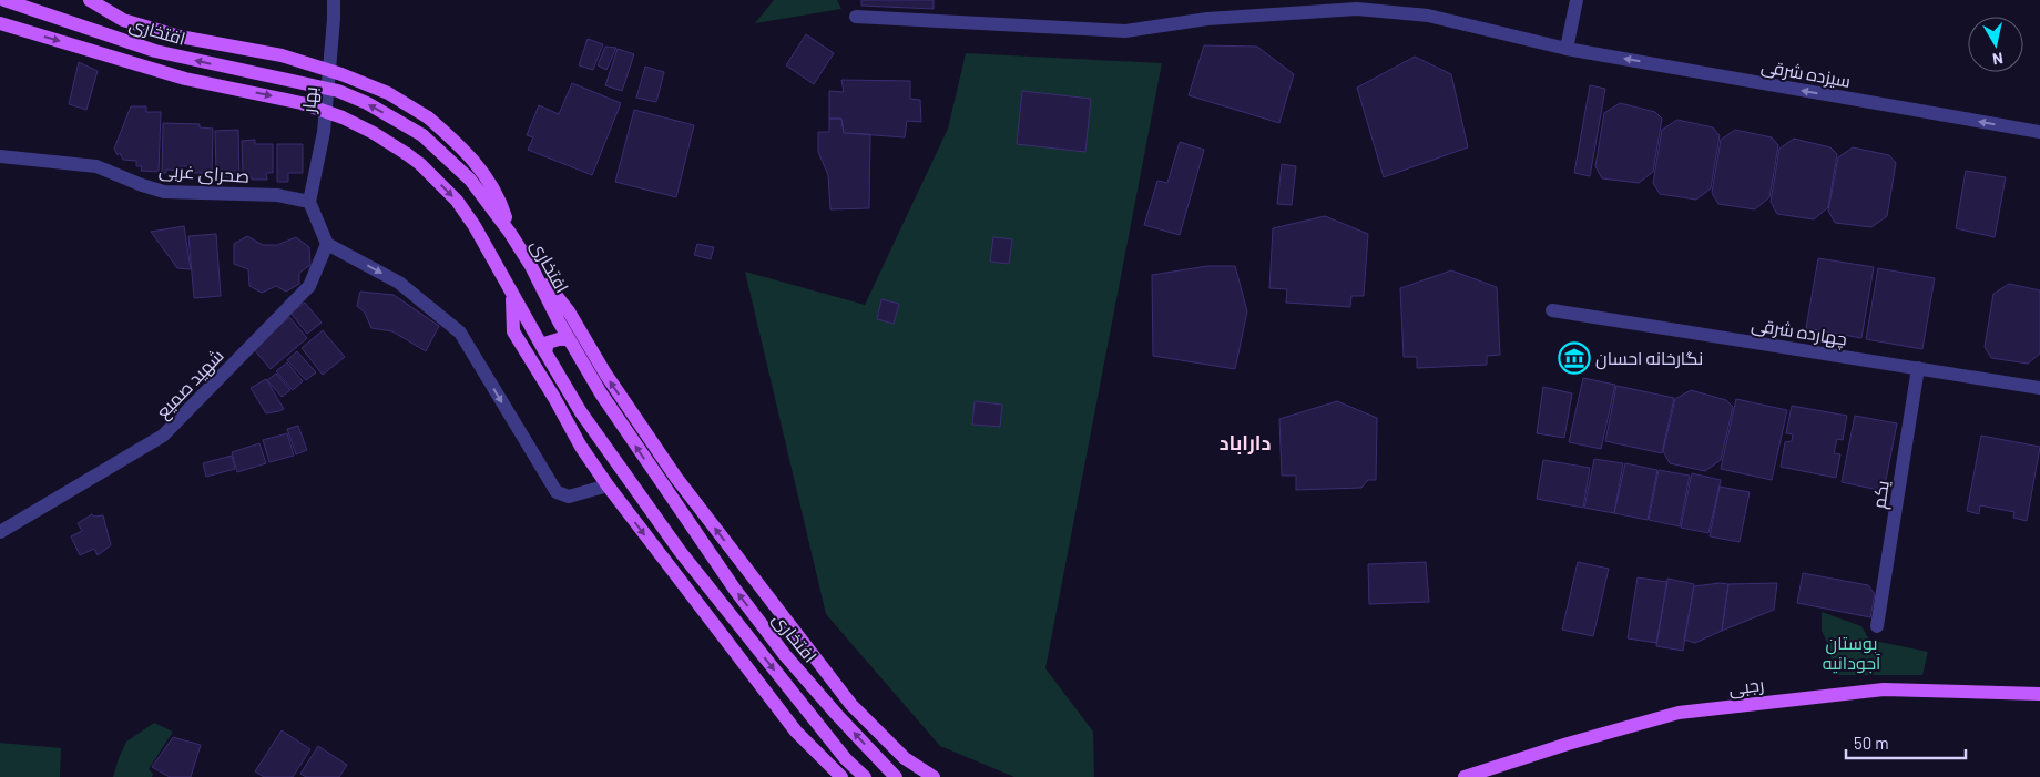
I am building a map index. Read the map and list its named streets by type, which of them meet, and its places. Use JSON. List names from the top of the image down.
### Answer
{
  "streets": {
    "main road": ["افتخاری", "رجبی"],
    "street": [
      "سیزده شرقی",
      "بهار",
      "صحرای غربی",
      "چهارده شرقی",
      "شهید صمیع",
      "یکم"
    ]
  },
  "crossings": [
    ["بهار", "صحرای غربی"],
    ["چهارده شرقی", "یکم"]
  ],
  "one_way": ["سیزده شرقی"],
  "districts": ["داراباد"],
  "parks": ["بوستان آجودانیه"],
  "places": {
    "museum": ["نگارخانه احسان"]
  },
  "scale_bar": "50 m",
  "north": "bottom"
}
